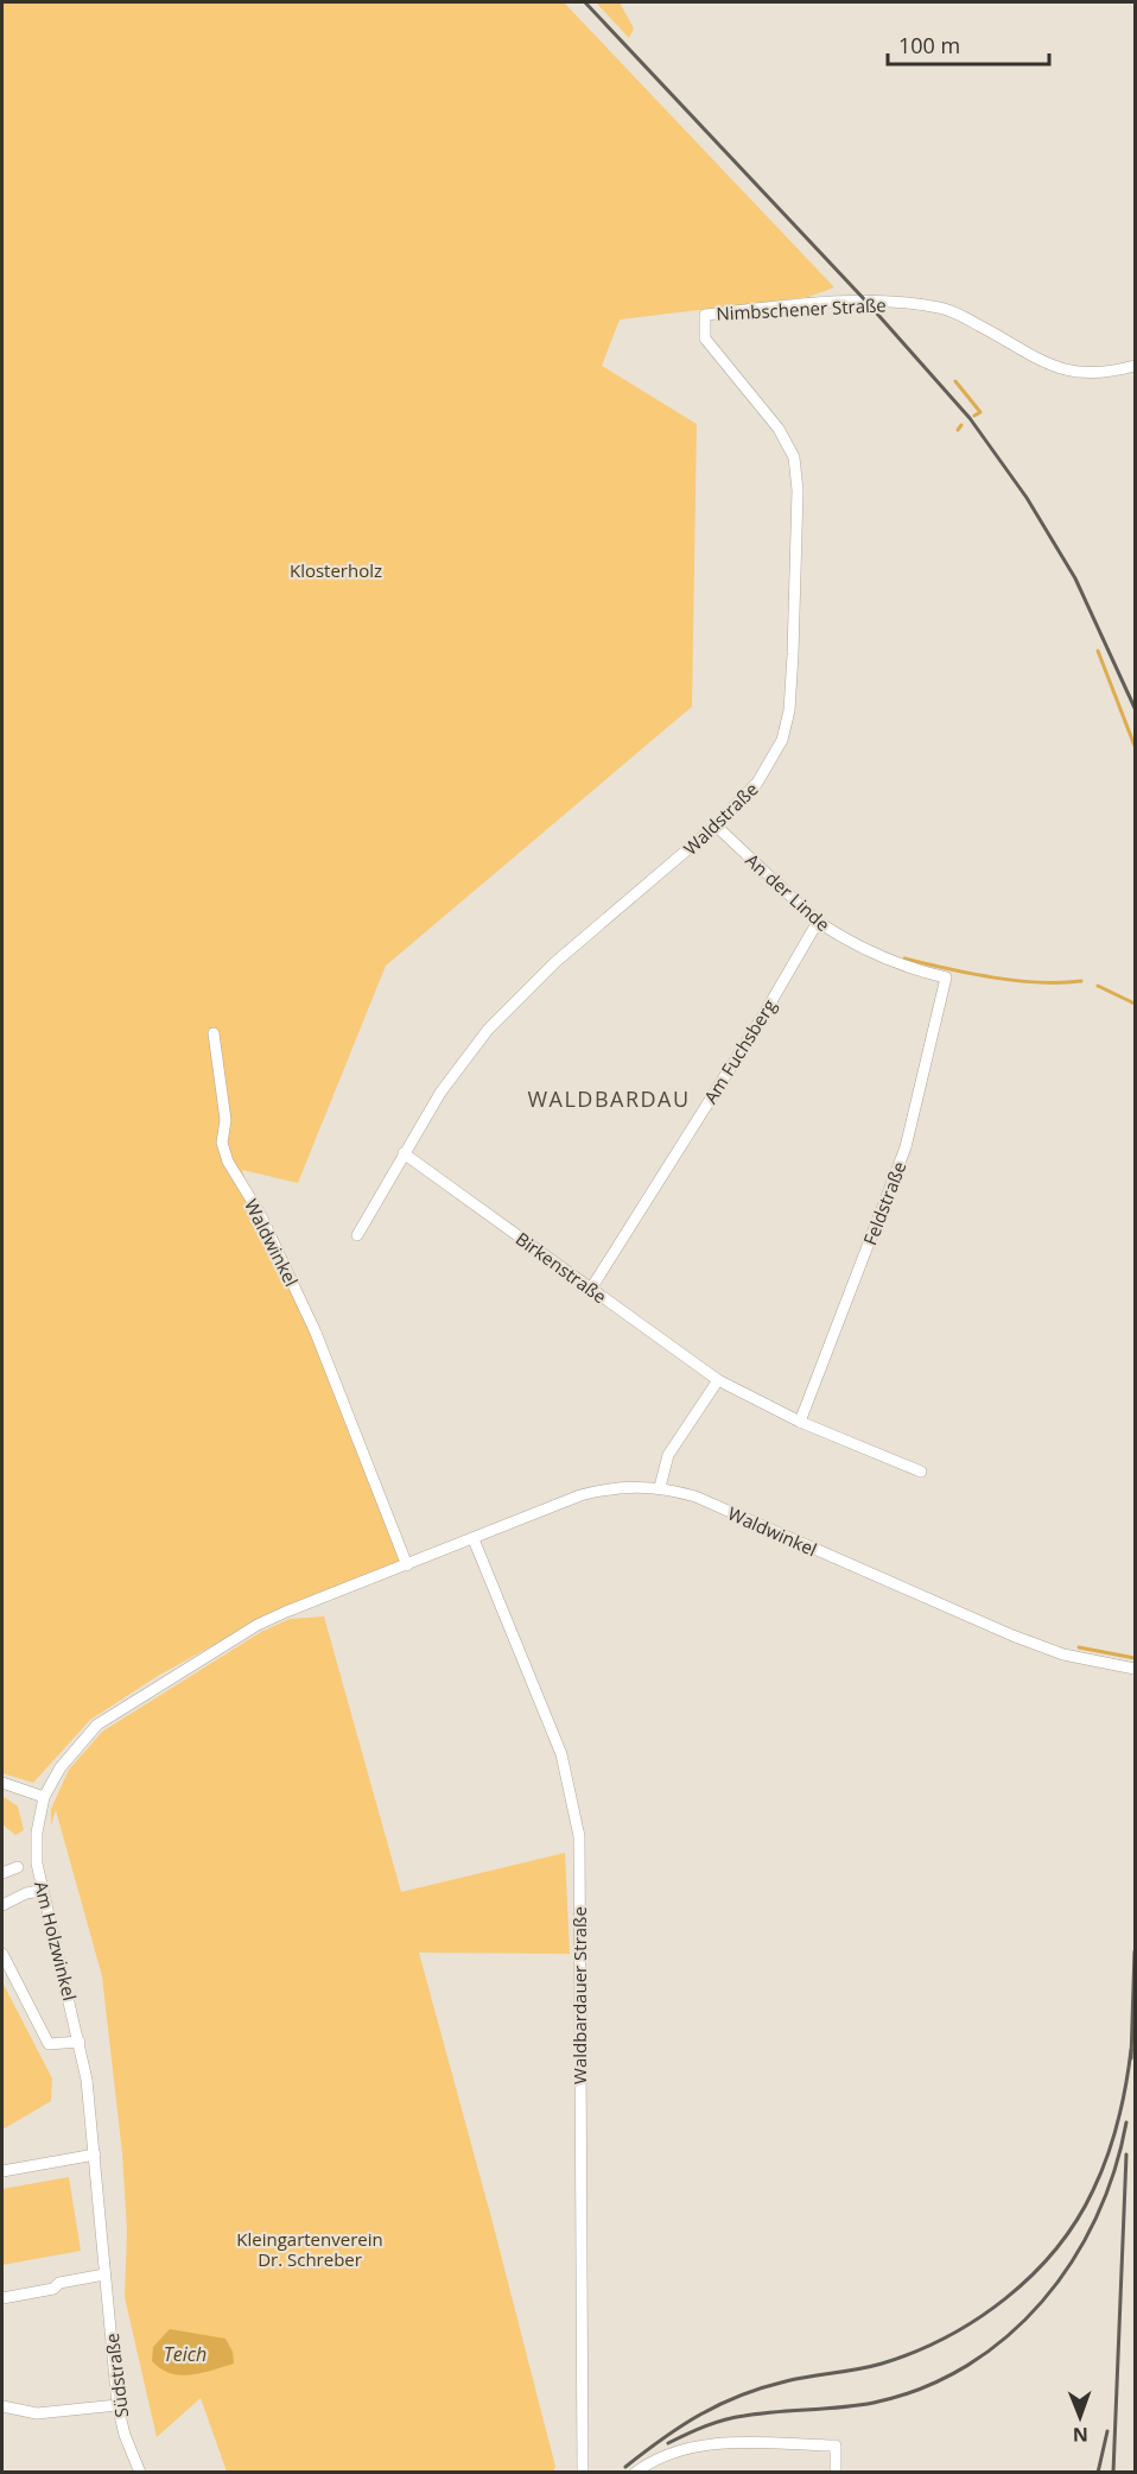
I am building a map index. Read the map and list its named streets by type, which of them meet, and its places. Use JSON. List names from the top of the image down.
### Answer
{
  "streets": {
    "street": [
      "Nimbschener Straße",
      "Waldstraße",
      "An der Linde",
      "Am Fuchsberg",
      "Feldstraße",
      "Waldwinkel",
      "Birkenstraße",
      "Am Holzwinkel",
      "Waldbardauer Straße",
      "Südstraße"
    ]
  },
  "crossings": [
    ["Nimbschener Straße", "Waldstraße"],
    ["Waldstraße", "An der Linde"],
    ["Waldstraße", "Birkenstraße"],
    ["An der Linde", "Am Fuchsberg"],
    ["An der Linde", "Feldstraße"],
    ["Am Fuchsberg", "Birkenstraße"],
    ["Feldstraße", "Birkenstraße"],
    ["Waldwinkel", "Am Holzwinkel"],
    ["Waldwinkel", "Waldbardauer Straße"],
    ["Am Holzwinkel", "Südstraße"]
  ],
  "districts": ["WALDBARDAU"],
  "water": ["Teich"],
  "parks": ["Klosterholz", "Kleingartenverein Dr. Schreber"],
  "scale_bar": "100 m",
  "north": "bottom"
}
